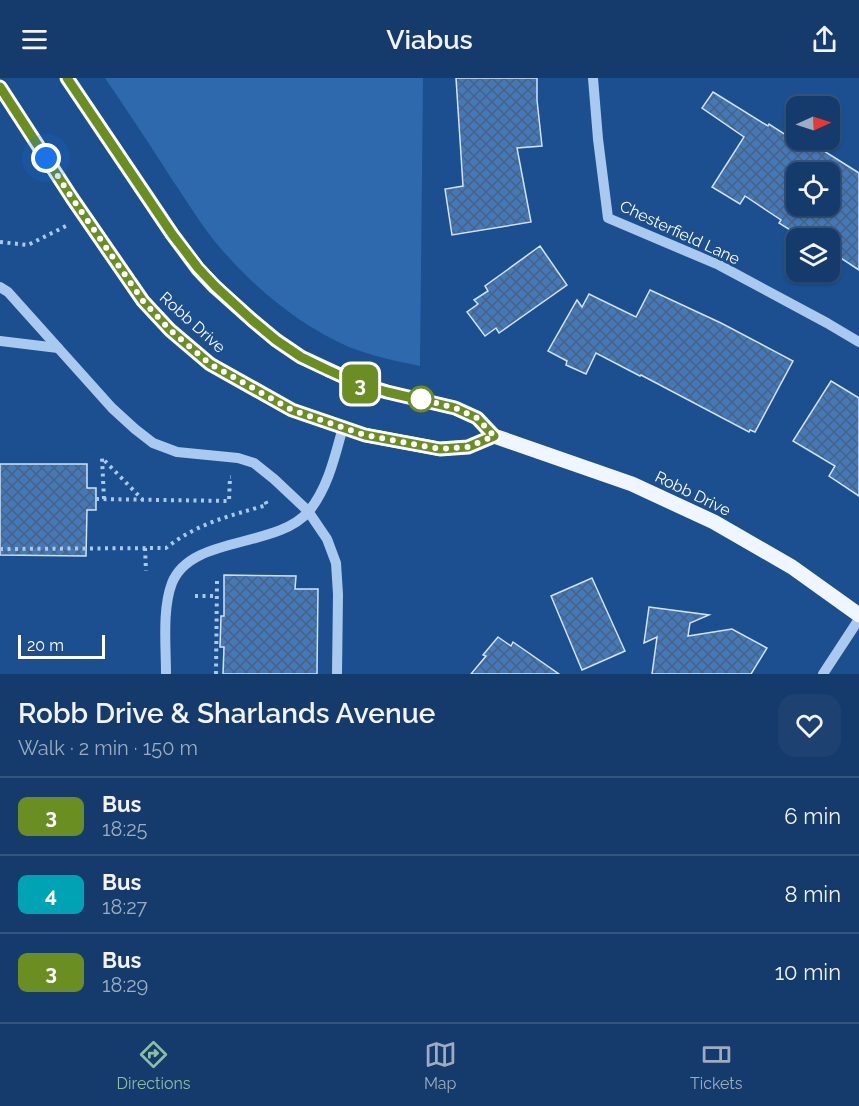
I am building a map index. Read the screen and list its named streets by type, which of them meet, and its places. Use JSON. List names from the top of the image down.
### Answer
{
  "streets": {
    "main road": ["Robb Drive"],
    "street": ["Chesterfield Lane"]
  },
  "lines": ["bus line 3"],
  "scale_bar": "20 m",
  "north": "right",
  "page": {
    "header": "Viabus",
    "on_map": "3",
    "scale": "20 m",
    "heading": ["Robb Drive & Sharlands Avenue", "Walk · 2 min · 150 m"],
    "list": [
      {
        "mark": "3",
        "name": "Bus",
        "note": "18:25",
        "value": "6 min"
      },
      {
        "mark": "4",
        "name": "Bus",
        "note": "18:27",
        "value": "8 min"
      },
      {
        "mark": "3",
        "name": "Bus",
        "note": "18:29",
        "value": "10 min"
      }
    ],
    "tabs": ["Directions", "Map", "Tickets"]
  }
}
